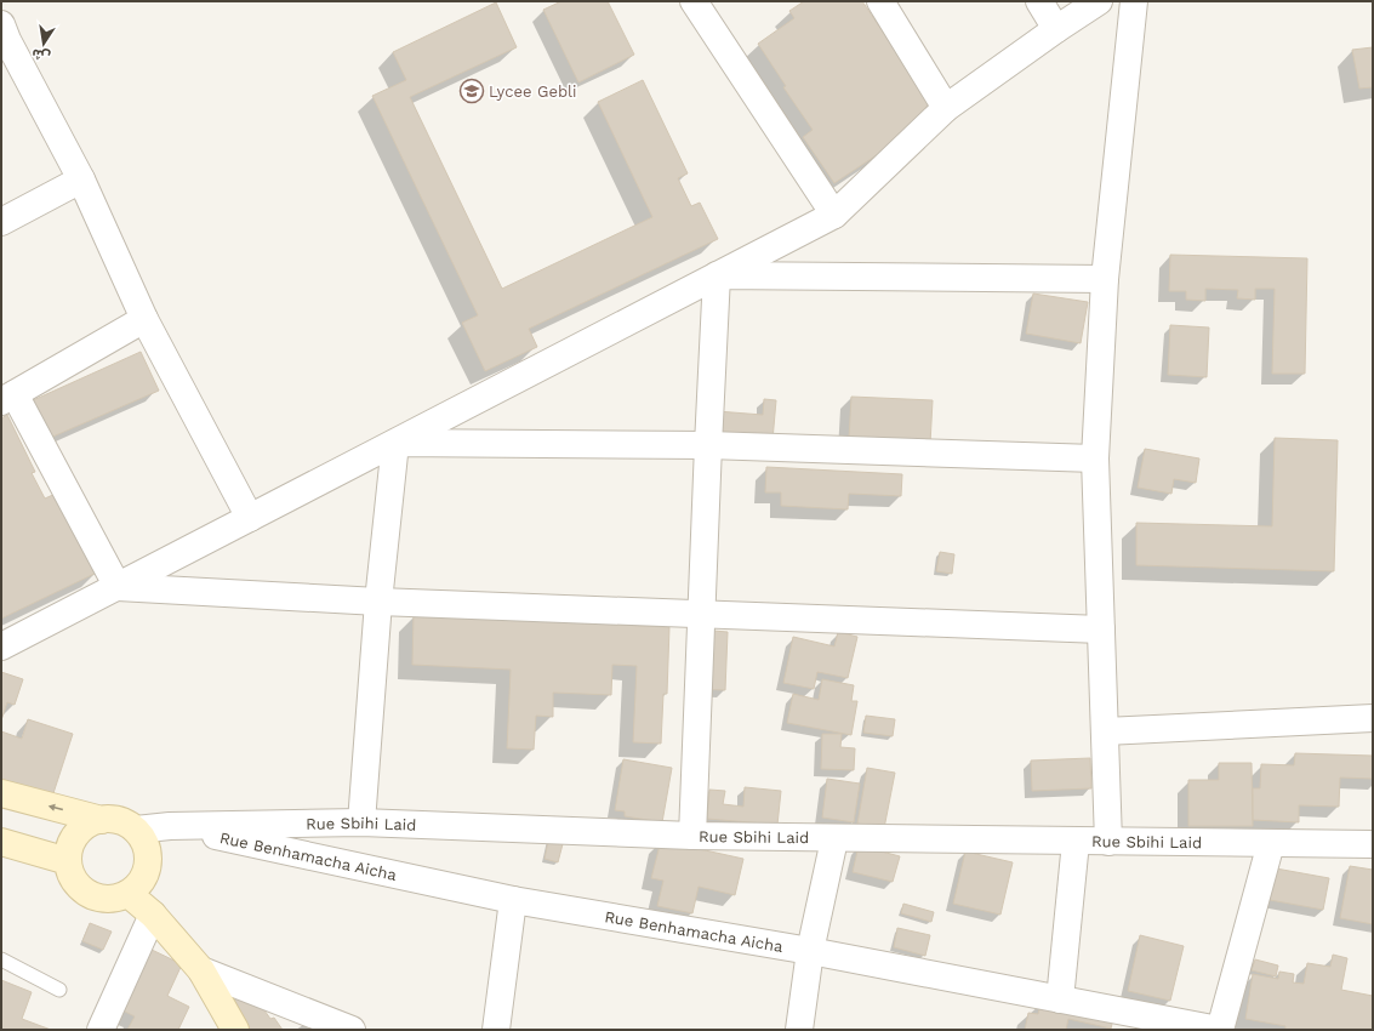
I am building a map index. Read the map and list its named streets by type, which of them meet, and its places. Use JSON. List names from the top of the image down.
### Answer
{
  "streets": {
    "street": ["Rue Sbihi Laid", "Rue Benhamacha Aicha"]
  },
  "crossings": [
    ["Rue Sbihi Laid", "Rue Benhamacha Aicha"]
  ],
  "places": {
    "school or university": ["Lycee Gebli"]
  },
  "north": "bottom"
}
